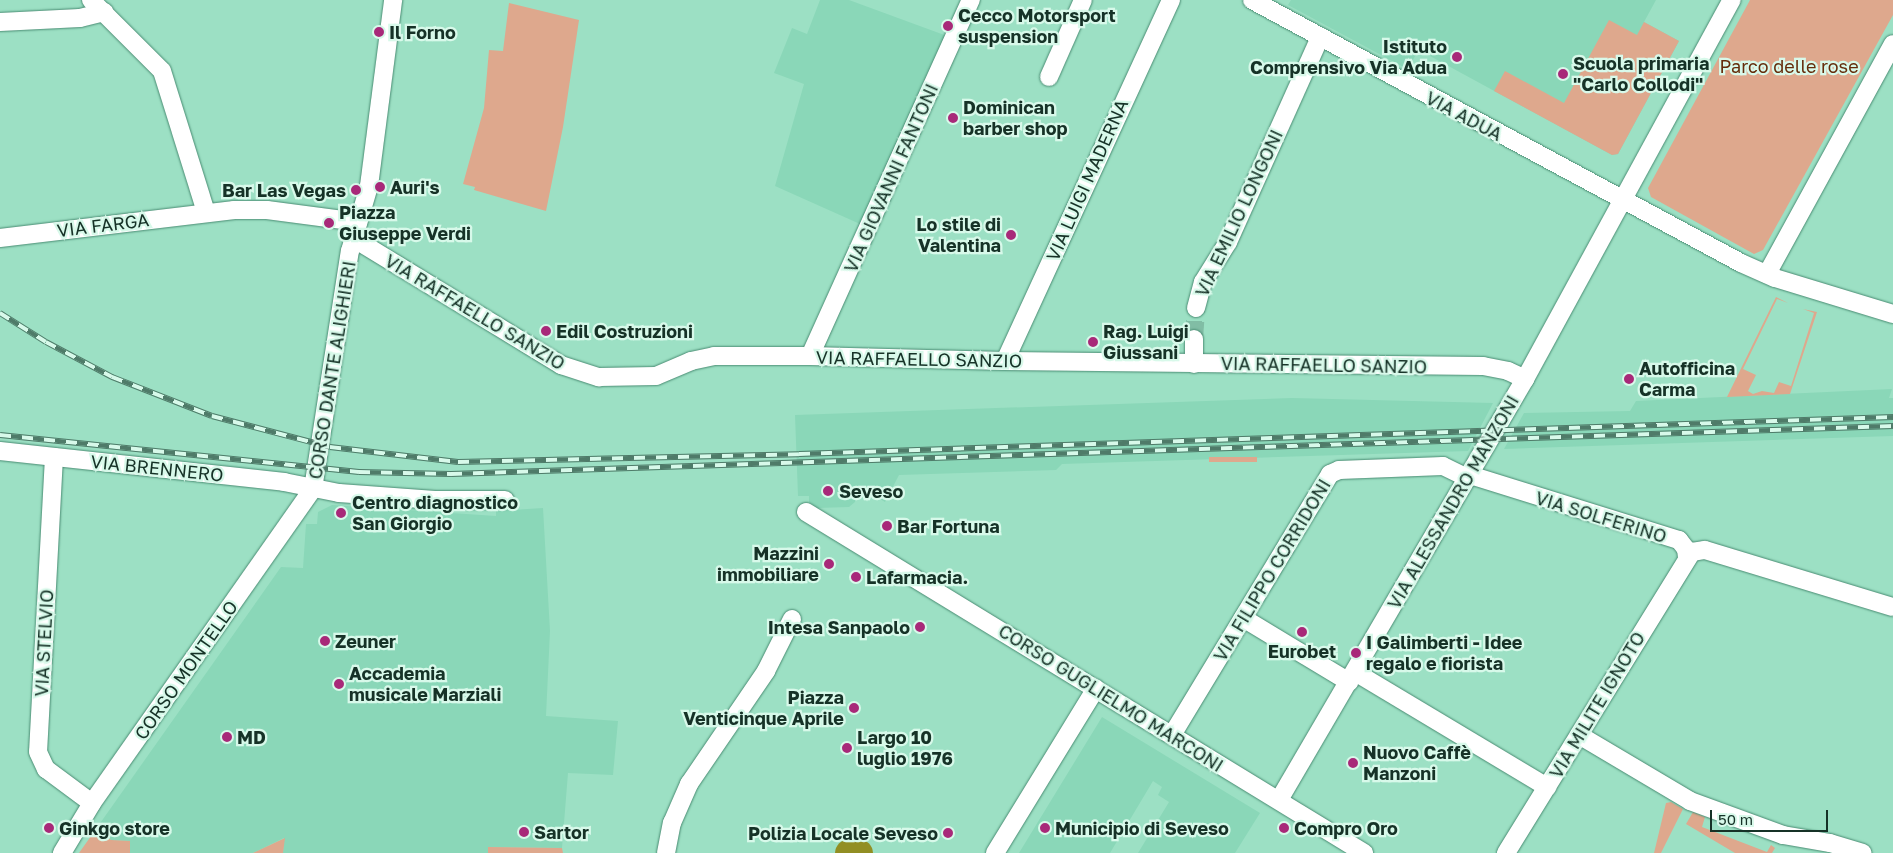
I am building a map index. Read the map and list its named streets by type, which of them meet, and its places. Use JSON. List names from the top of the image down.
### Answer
{
  "streets": {
    "street": [
      "VIA ADUA",
      "VIA GIOVANNI FANTONI",
      "VIA LUIGI MADERNA",
      "VIA EMILIO LONGONI",
      "VIA FARGA",
      "VIA RAFFAELLO SANZIO",
      "CORSO DANTE ALIGHIERI",
      "VIA BRENNERO",
      "VIA ALESSANDRO MANZONI",
      "VIA SOLFERINO",
      "VIA FILIPPO CORRIDONI",
      "VIA STELVIO",
      "CORSO MONTELLO",
      "CORSO GUGLIELMO MARCONI",
      "VIA MILITE IGNOTO"
    ]
  },
  "crossings": [
    ["VIA ADUA", "VIA EMILIO LONGONI"],
    ["VIA ADUA", "VIA ALESSANDRO MANZONI"],
    ["VIA GIOVANNI FANTONI", "VIA RAFFAELLO SANZIO"],
    ["VIA LUIGI MADERNA", "VIA RAFFAELLO SANZIO"],
    ["VIA RAFFAELLO SANZIO", "CORSO DANTE ALIGHIERI"],
    ["VIA RAFFAELLO SANZIO", "VIA ALESSANDRO MANZONI"],
    ["CORSO DANTE ALIGHIERI", "VIA BRENNERO"],
    ["CORSO DANTE ALIGHIERI", "CORSO MONTELLO"],
    ["VIA BRENNERO", "VIA STELVIO"],
    ["VIA BRENNERO", "CORSO MONTELLO"],
    ["VIA ALESSANDRO MANZONI", "VIA SOLFERINO"],
    ["VIA ALESSANDRO MANZONI", "VIA FILIPPO CORRIDONI"],
    ["VIA ALESSANDRO MANZONI", "CORSO GUGLIELMO MARCONI"],
    ["VIA SOLFERINO", "VIA FILIPPO CORRIDONI"],
    ["VIA SOLFERINO", "VIA MILITE IGNOTO"],
    ["VIA FILIPPO CORRIDONI", "CORSO GUGLIELMO MARCONI"],
    ["VIA STELVIO", "CORSO MONTELLO"]
  ],
  "parks": ["Parco delle rose"],
  "places": [
    "Cecco Motorsport suspension",
    "Il Forno",
    "Istituto Comprensivo Via Adua",
    "Scuola primaria \"Carlo Collodi\"",
    "Dominican barber shop",
    "Auri's",
    "Bar Las Vegas",
    "Piazza Giuseppe Verdi",
    "Lo stile di Valentina",
    "Edil Costruzioni",
    "Rag. Luigi Giussani",
    "Autofficina Carma",
    "Seveso",
    "Centro diagnostico San Giorgio",
    "Bar Fortuna",
    "Mazzini immobiliare",
    "Lafarmacia.",
    "Intesa Sanpaolo",
    "Eurobet",
    "Zeuner",
    "I Galimberti - Idee regalo e fiorista",
    "Accademia musicale Marziali",
    "Piazza Venticinque Aprile",
    "MD",
    "Largo 10 luglio 1976",
    "Nuovo Caffè Manzoni",
    "Ginkgo store",
    "Municipio di Seveso",
    "Compro Oro",
    "Sartor",
    "Polizia Locale Seveso"
  ],
  "scale_bar": "50 m"
}
